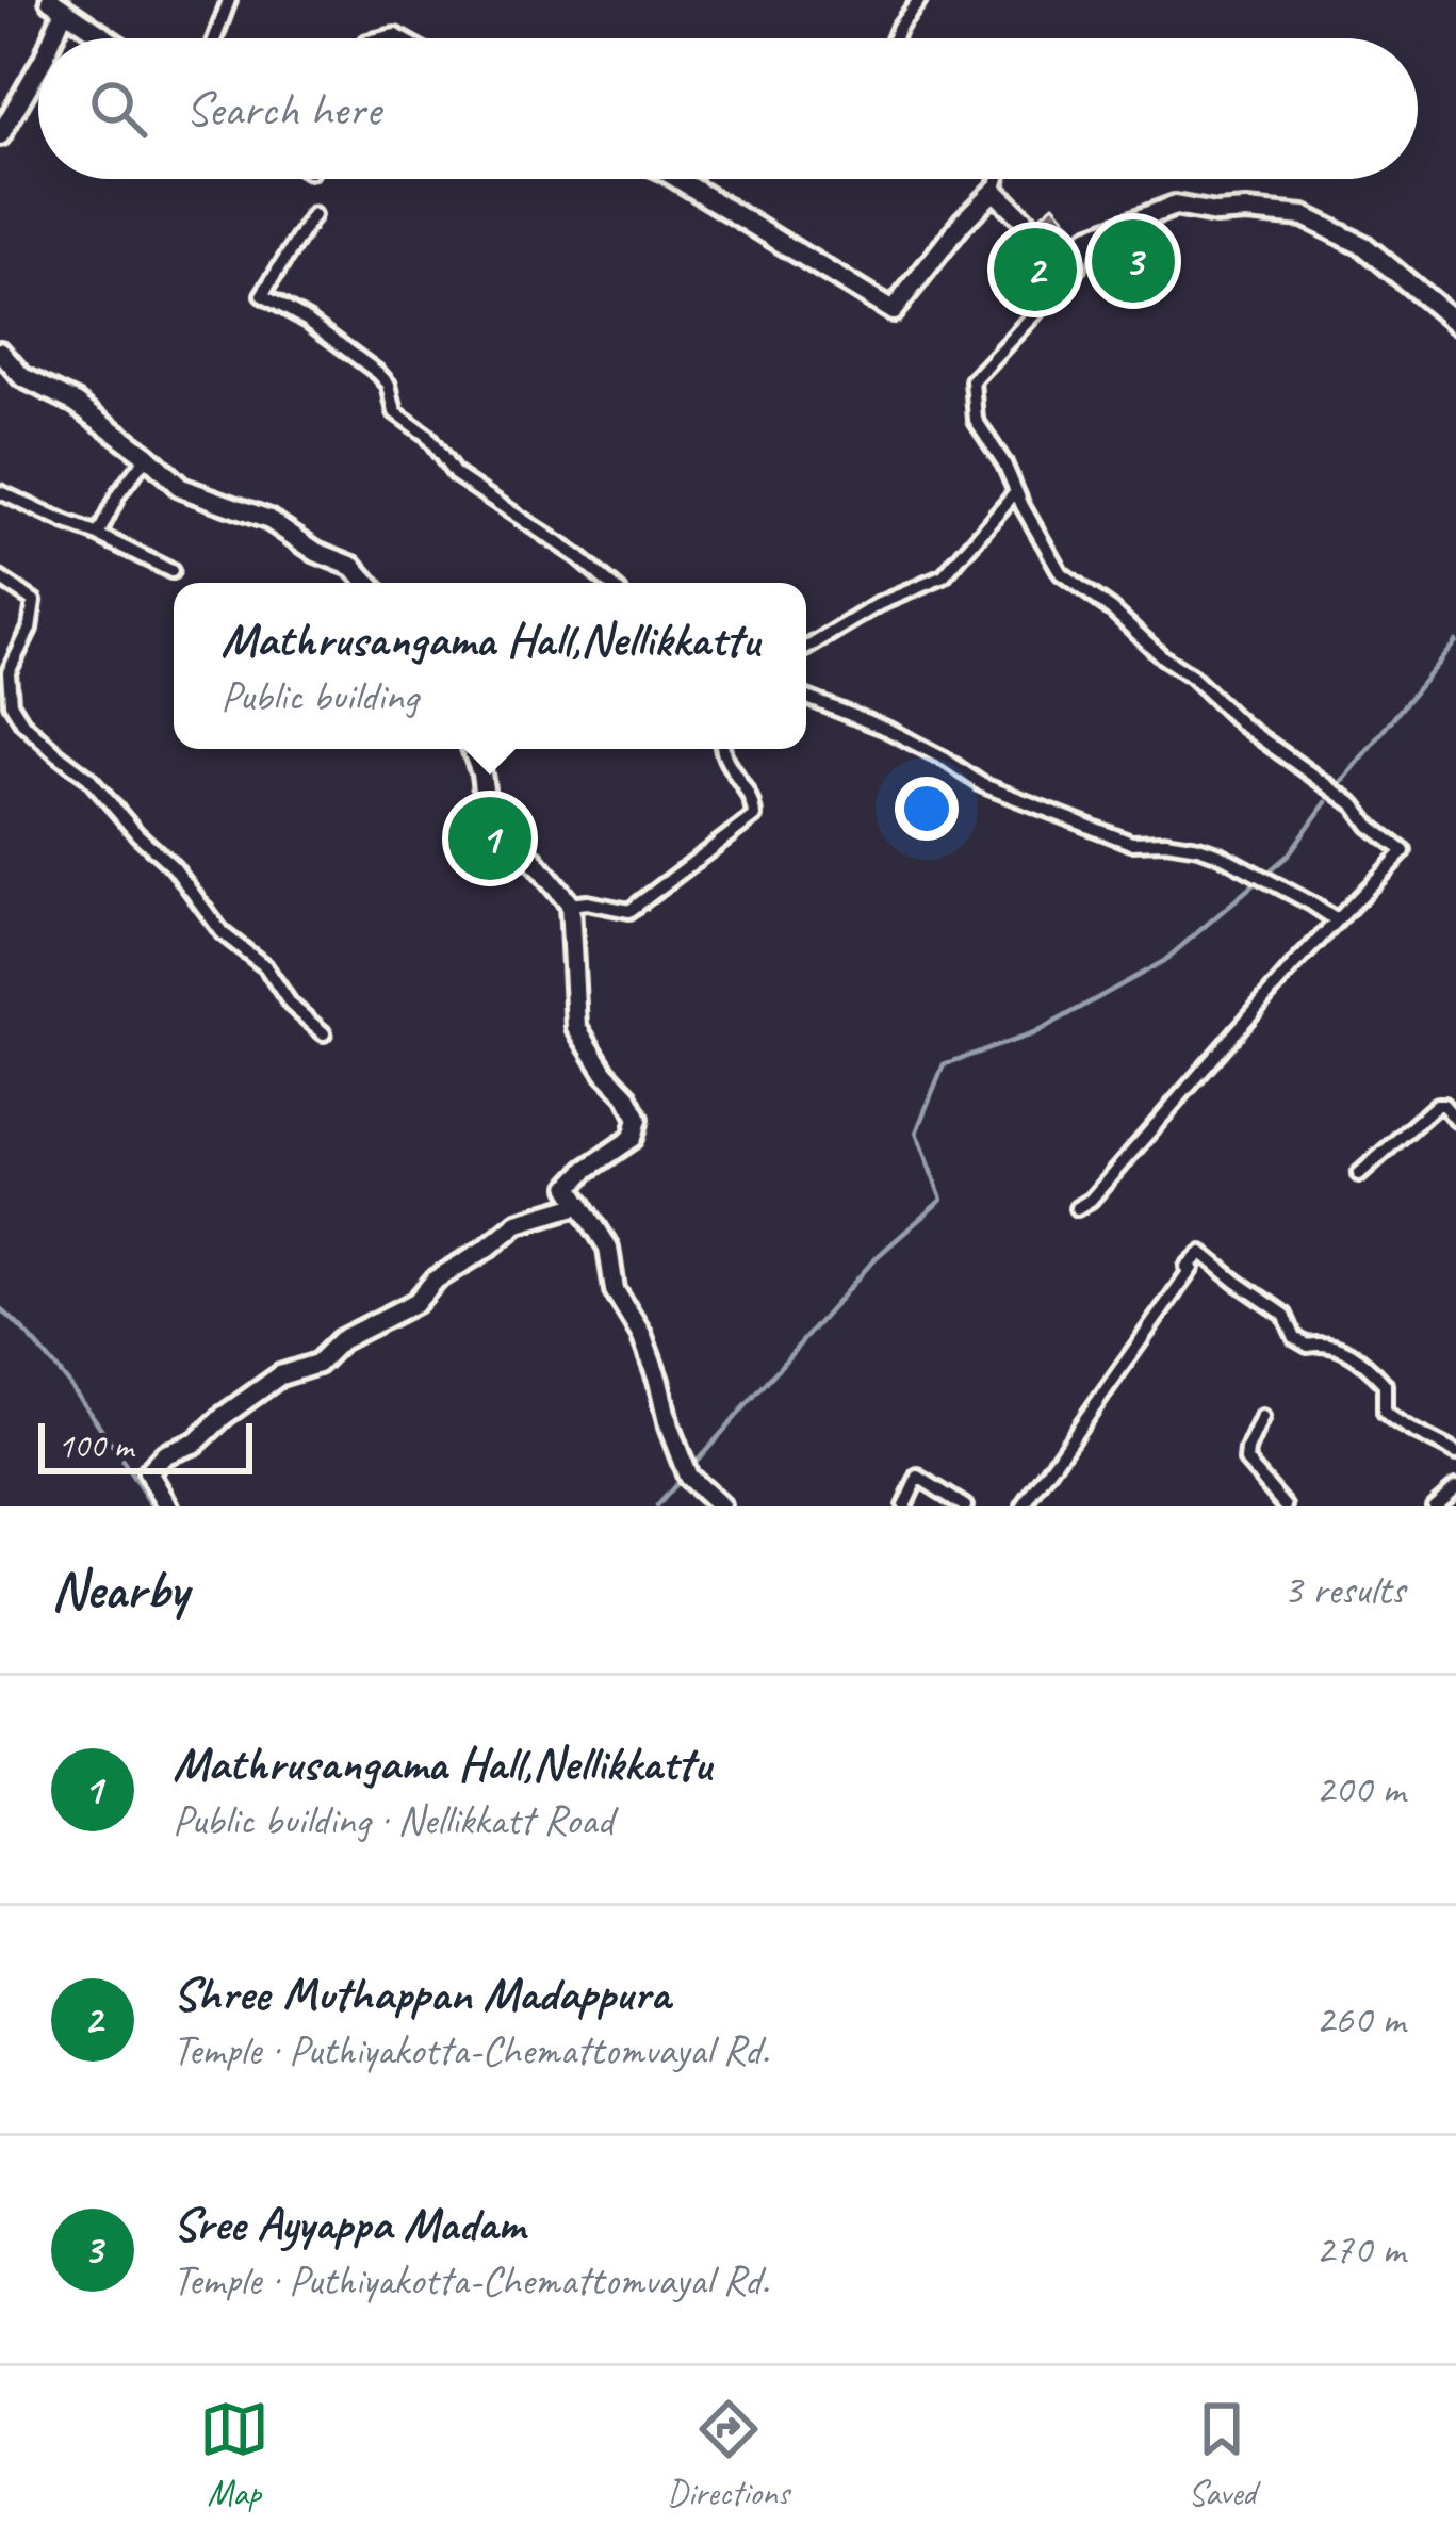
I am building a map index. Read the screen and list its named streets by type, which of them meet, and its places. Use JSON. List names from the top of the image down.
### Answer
{
  "scale_bar": "100 m",
  "page": {
    "search": "Search here",
    "pins": ["3", "2", "1"],
    "popup": ["Mathrusangama Hall,Nellikkattu", "Public building"],
    "scale": "100 m",
    "heading": ["Nearby", "3 results"],
    "list": [
      {
        "mark": "1",
        "name": "Mathrusangama Hall,Nellikkattu",
        "note": "Public building · Nellikkatt Road",
        "value": "200 m"
      },
      {
        "mark": "2",
        "name": "Shree Muthappan Madappura",
        "note": "Temple · Puthiyakotta-Chemattomvayal Rd.",
        "value": "260 m"
      },
      {
        "mark": "3",
        "name": "Sree Ayyappa Madam",
        "note": "Temple · Puthiyakotta-Chemattomvayal Rd.",
        "value": "270 m"
      }
    ],
    "nav": ["Map", "Directions", "Saved"]
  }
}
